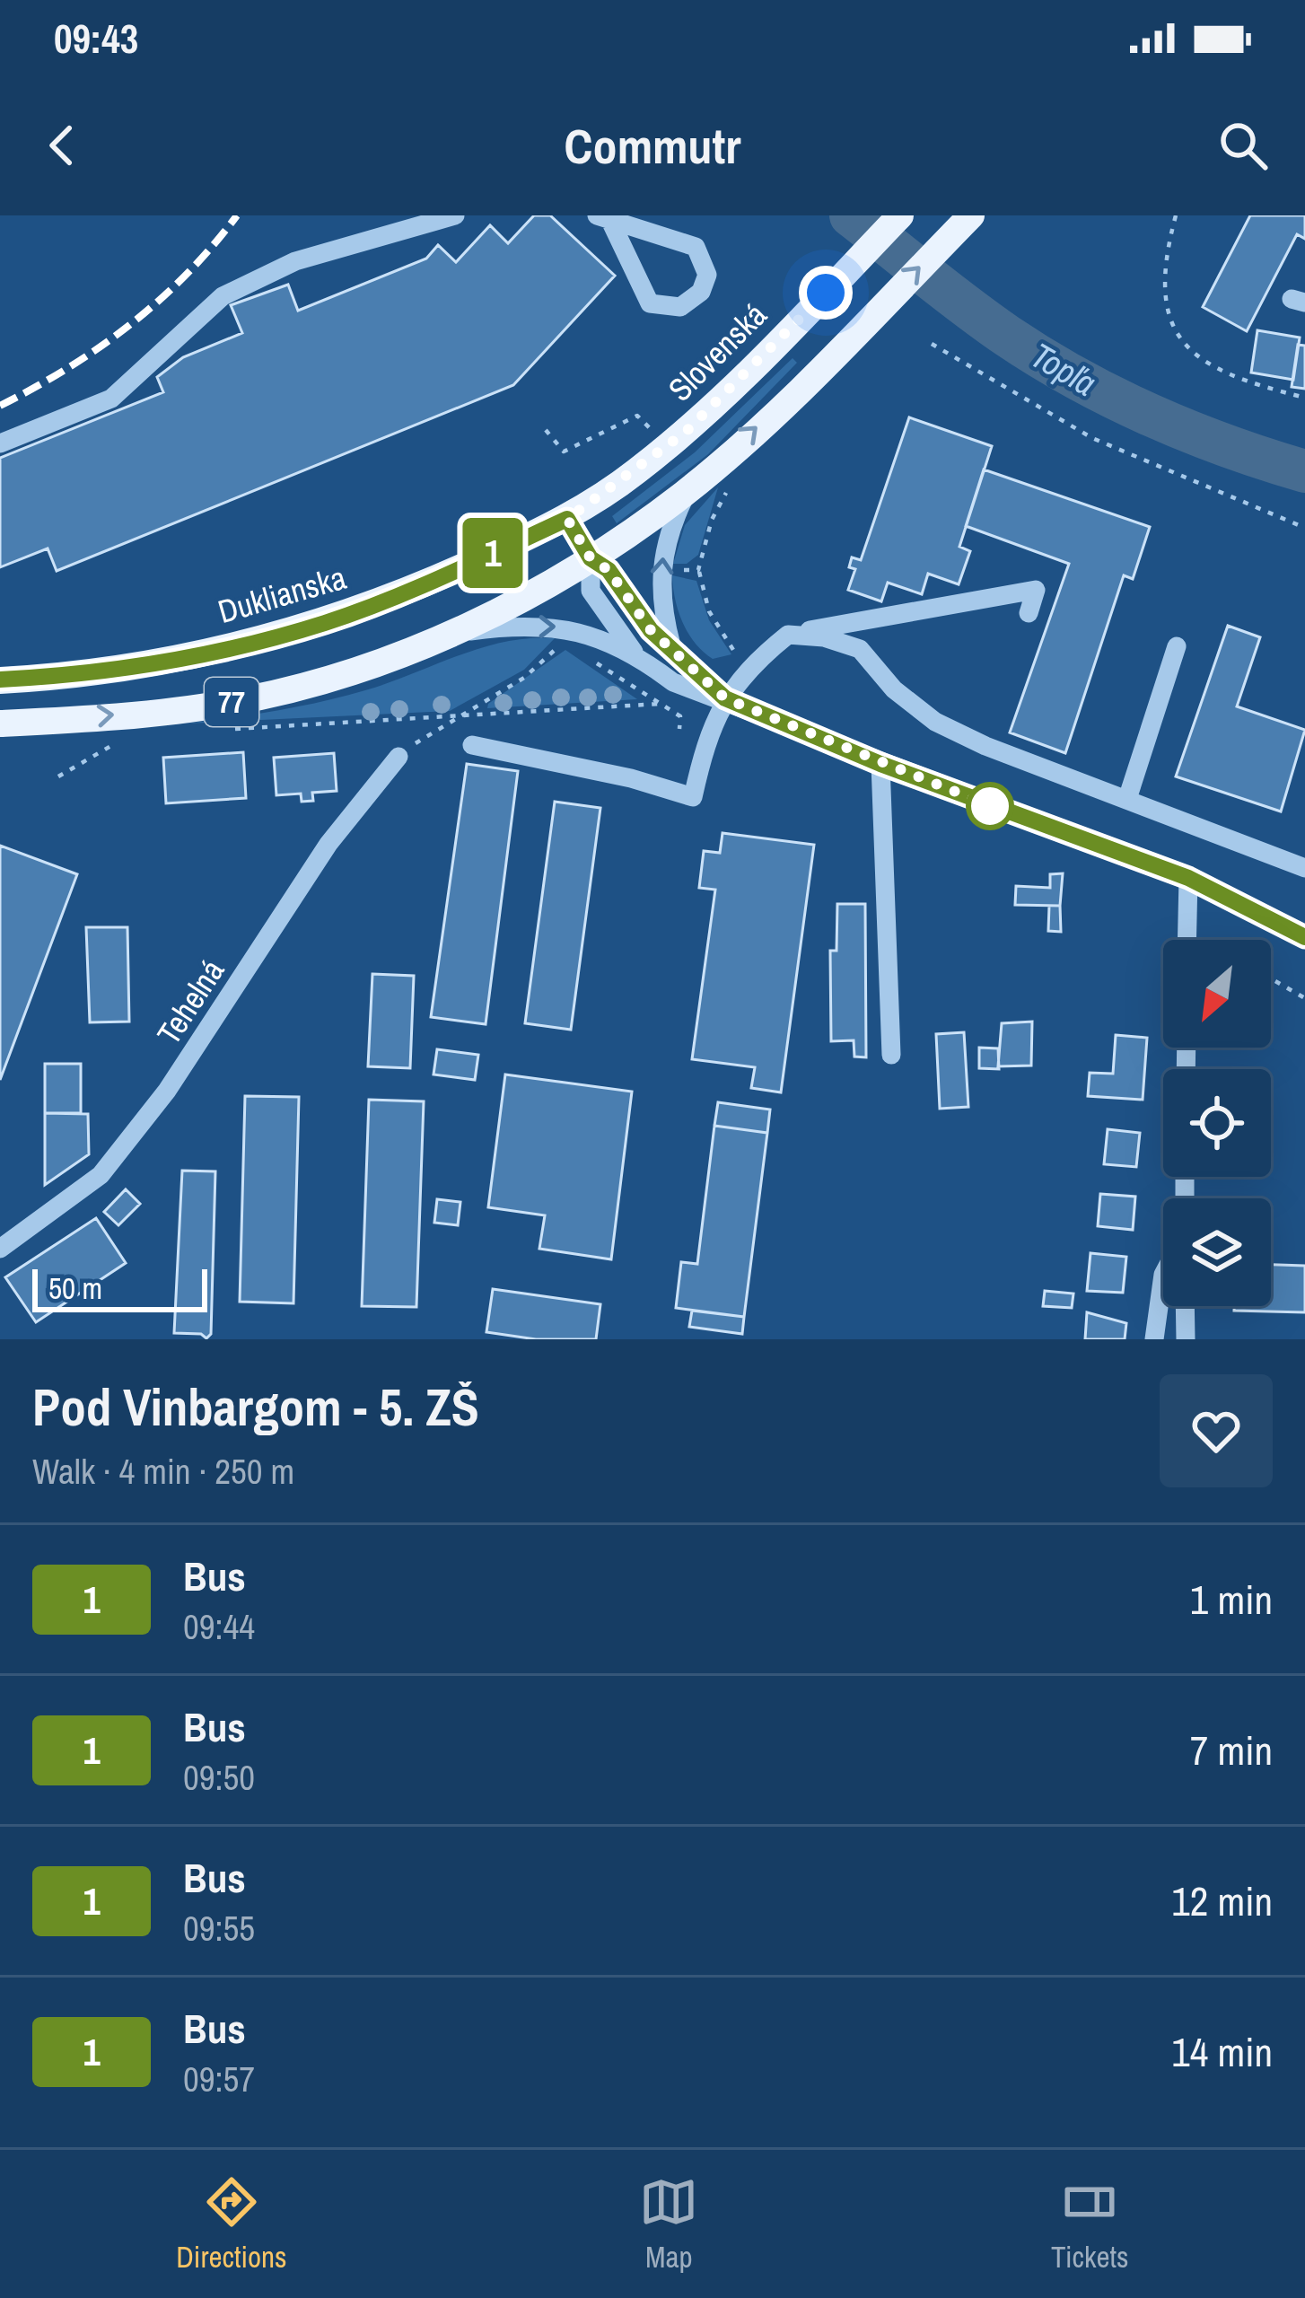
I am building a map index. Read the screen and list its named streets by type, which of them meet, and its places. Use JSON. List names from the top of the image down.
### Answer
{
  "streets": {
    "main road": ["Slovenská", "Duklianska", "77"],
    "street": ["Tehelná"]
  },
  "crossings": [
    ["Slovenská", "Duklianska"]
  ],
  "water": ["Topľa"],
  "lines": ["bus line 1"],
  "scale_bar": "50 m",
  "north": "bottom left",
  "page": {
    "status": "09:43",
    "header": "Commutr",
    "on_map": "1",
    "scale": "50 m",
    "heading": ["Pod Vinbargom - 5. ZŠ", "Walk · 4 min · 250 m"],
    "list": [
      {
        "mark": "1",
        "name": "Bus",
        "note": "09:44",
        "value": "1 min"
      },
      {
        "mark": "1",
        "name": "Bus",
        "note": "09:50",
        "value": "7 min"
      },
      {
        "mark": "1",
        "name": "Bus",
        "note": "09:55",
        "value": "12 min"
      },
      {
        "mark": "1",
        "name": "Bus",
        "note": "09:57",
        "value": "14 min"
      }
    ],
    "tabs": ["Directions", "Map", "Tickets"]
  }
}
